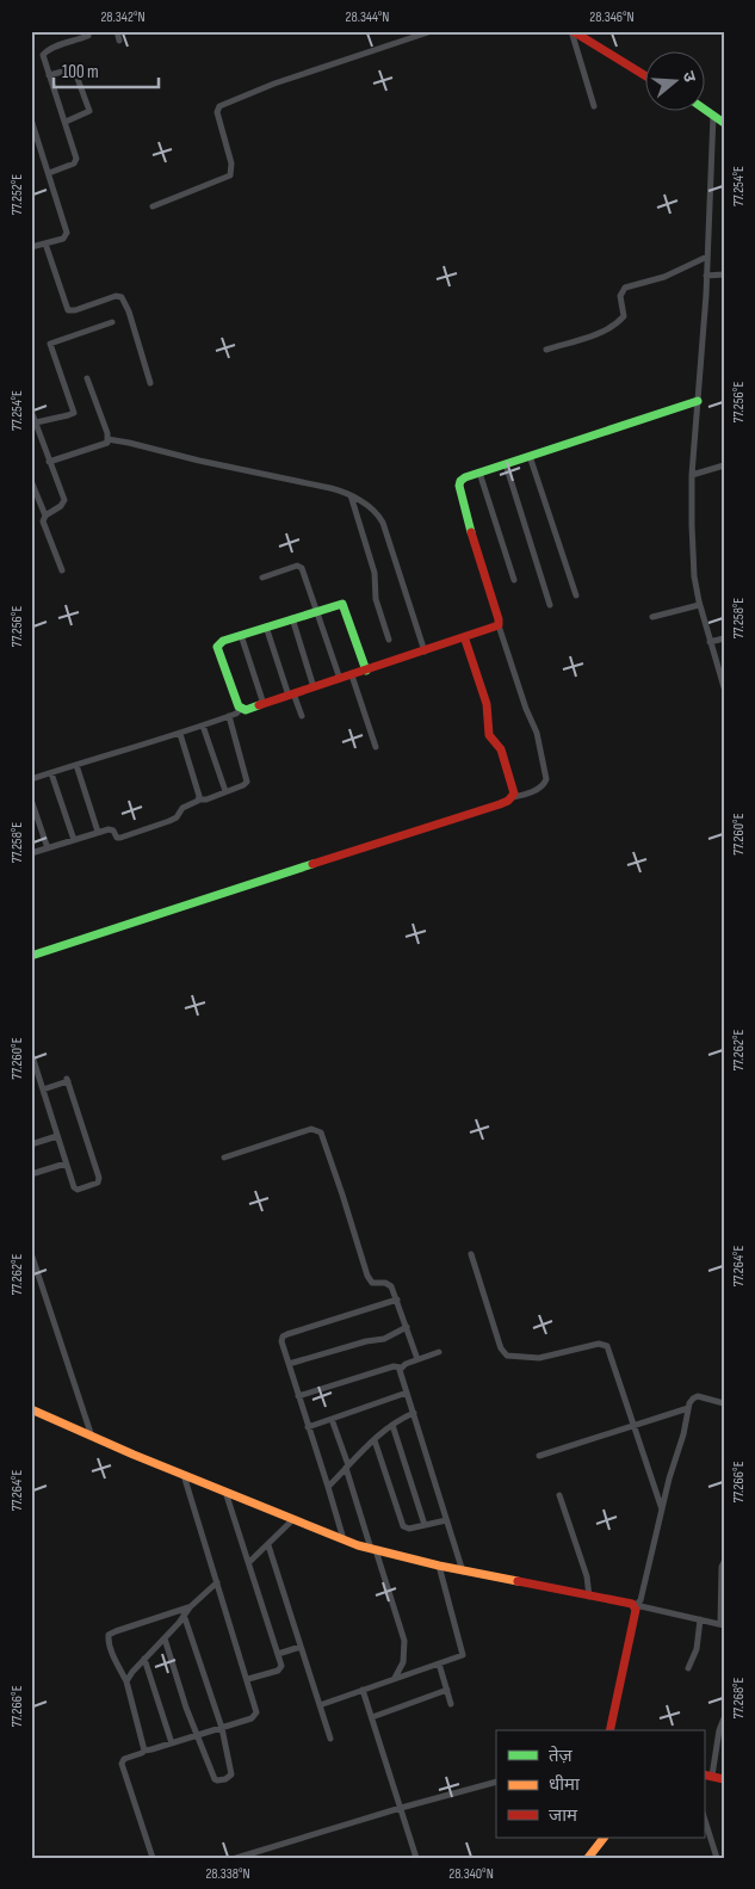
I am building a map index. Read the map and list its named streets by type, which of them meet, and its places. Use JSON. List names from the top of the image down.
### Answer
{
  "legend": ["तेज़", "धीमा", "जाम"],
  "scale_bar": "100 m",
  "north": "right",
  "coordinates": [
    "28.342°N",
    "28.344°N",
    "28.346°N",
    "77.254°E",
    "77.252°E",
    "77.256°E",
    "77.258°E",
    "77.260°E",
    "77.262°E",
    "77.264°E",
    "77.266°E",
    "77.268°E",
    "28.338°N",
    "28.340°N"
  ]
}
